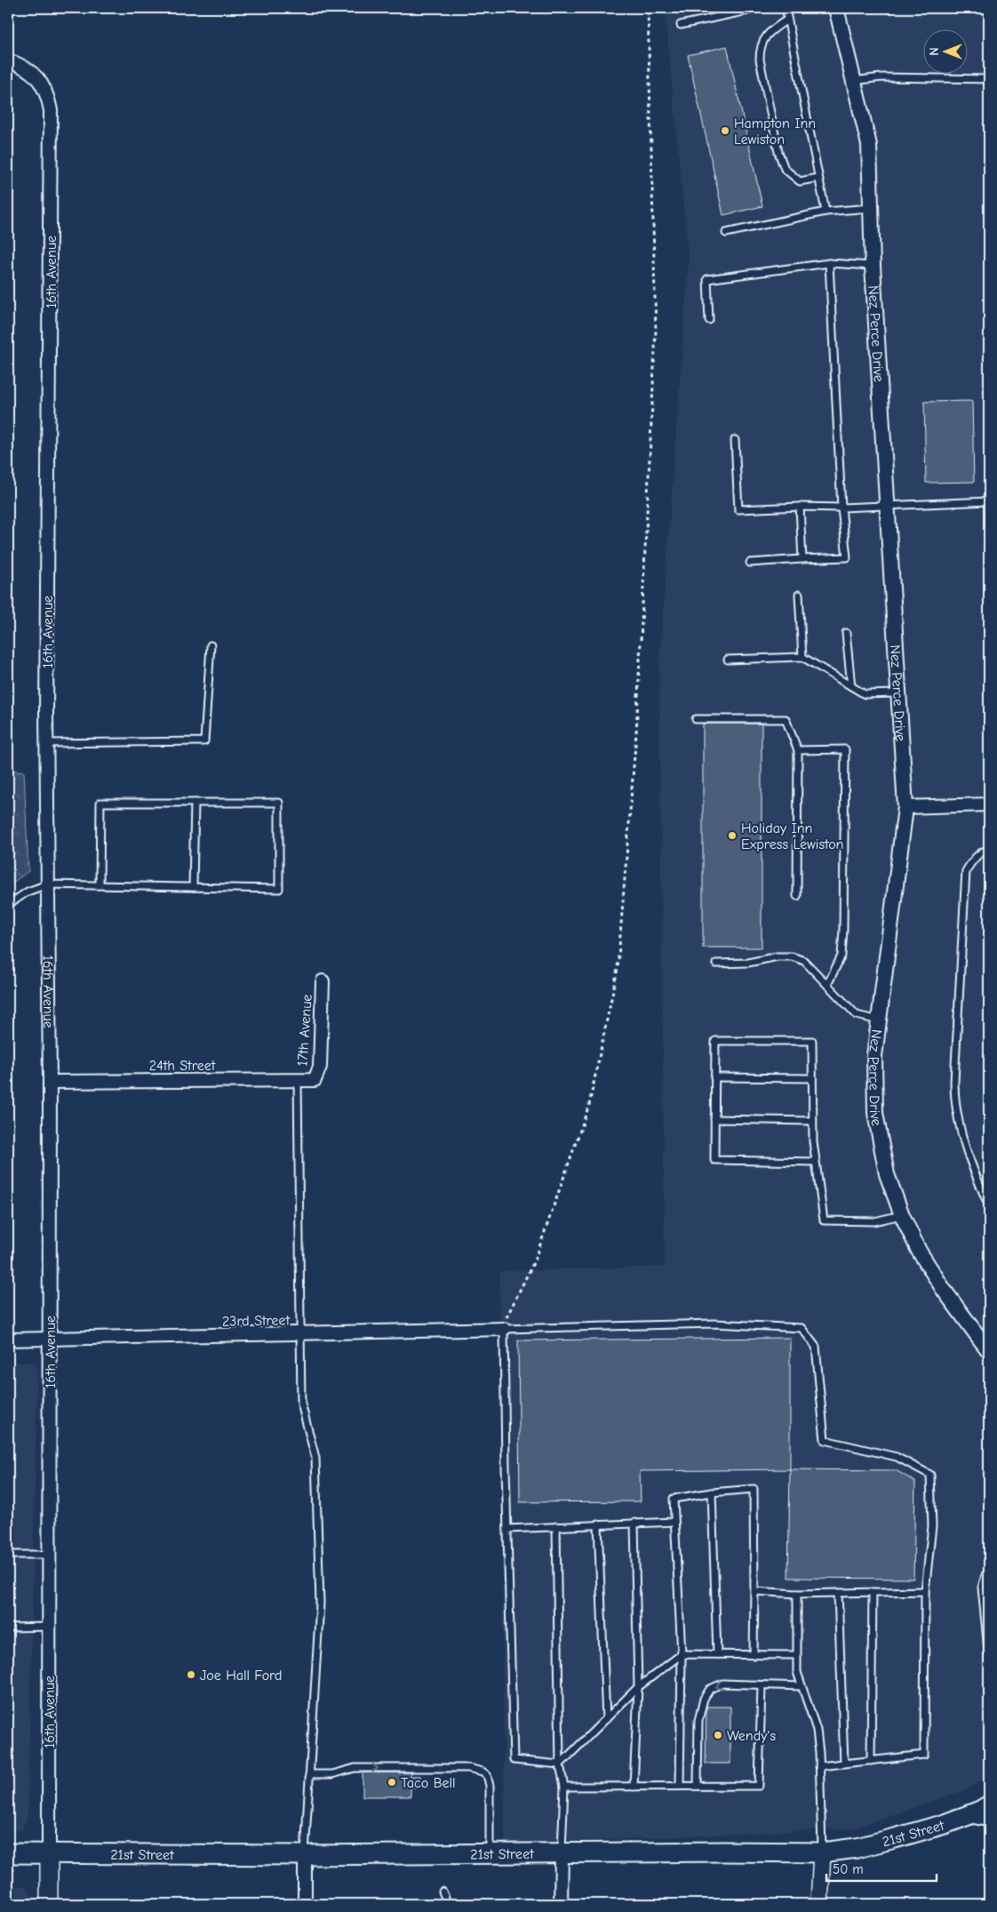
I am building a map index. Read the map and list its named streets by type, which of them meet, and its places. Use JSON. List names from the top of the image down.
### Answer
{
  "streets": {
    "main road": ["16th Avenue", "21st Street"],
    "street": [
      "Nez Perce Drive",
      "17th Avenue",
      "24th Street",
      "23rd Street"
    ]
  },
  "crossings": [
    ["16th Avenue", "24th Street"],
    ["16th Avenue", "23rd Street"],
    ["16th Avenue", "21st Street"],
    ["17th Avenue", "24th Street"]
  ],
  "places": [
    "Hampton Inn Lewiston",
    "Holiday Inn Express Lewiston",
    "Joe Hall Ford",
    "Wendy's",
    "Taco Bell"
  ],
  "scale_bar": "50 m",
  "north": "left"
}
